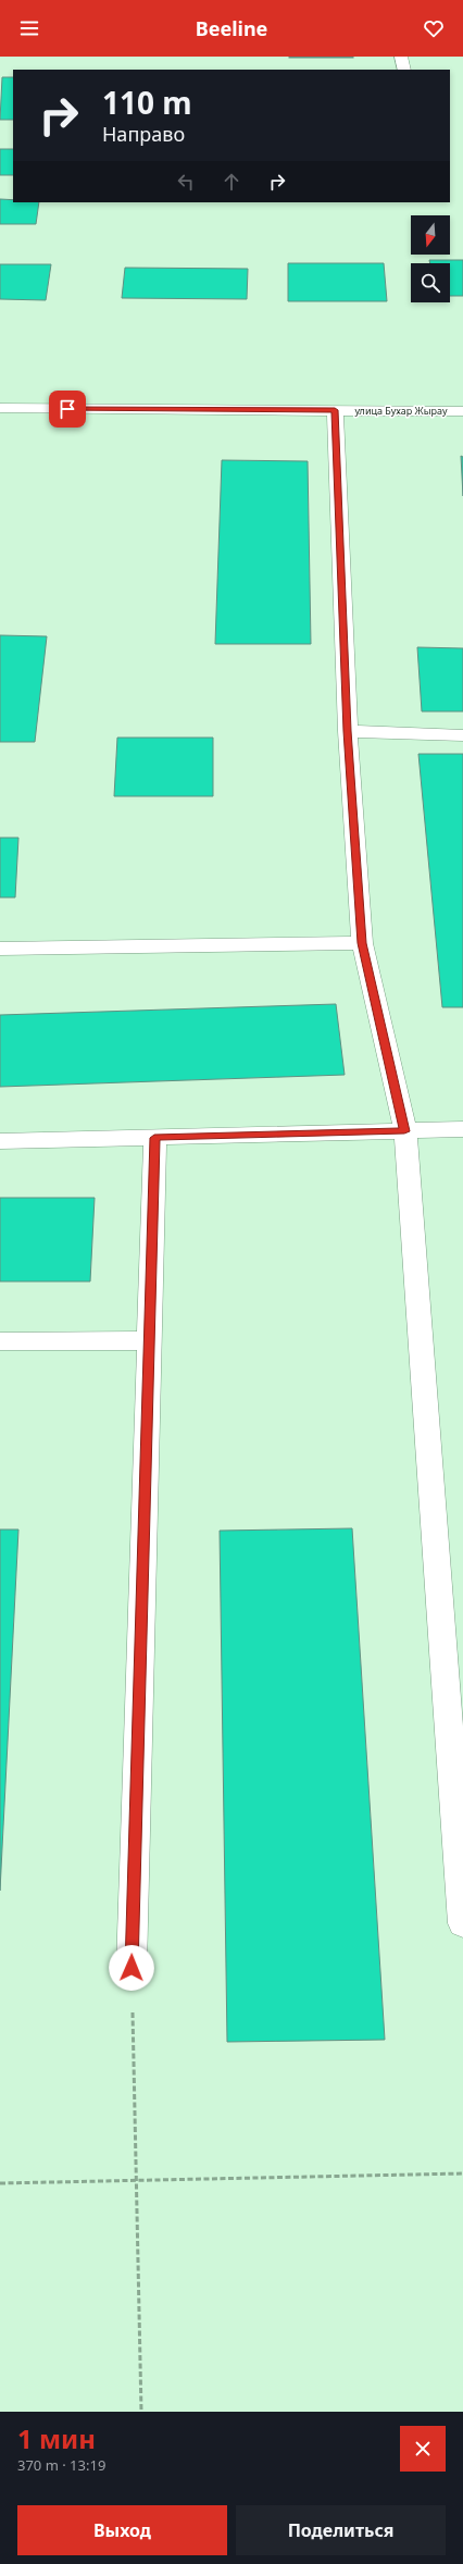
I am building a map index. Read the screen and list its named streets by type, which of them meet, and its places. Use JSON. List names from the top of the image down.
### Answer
{
  "streets": {
    "street": ["улица Бухар Жырау"]
  },
  "north": "bottom",
  "page": {
    "header": "Beeline",
    "turn": ["110 m", "Направо"],
    "heading": ["1 мин", "370 m · 13:19"],
    "buttons": ["Выход", "Поделиться"]
  }
}
